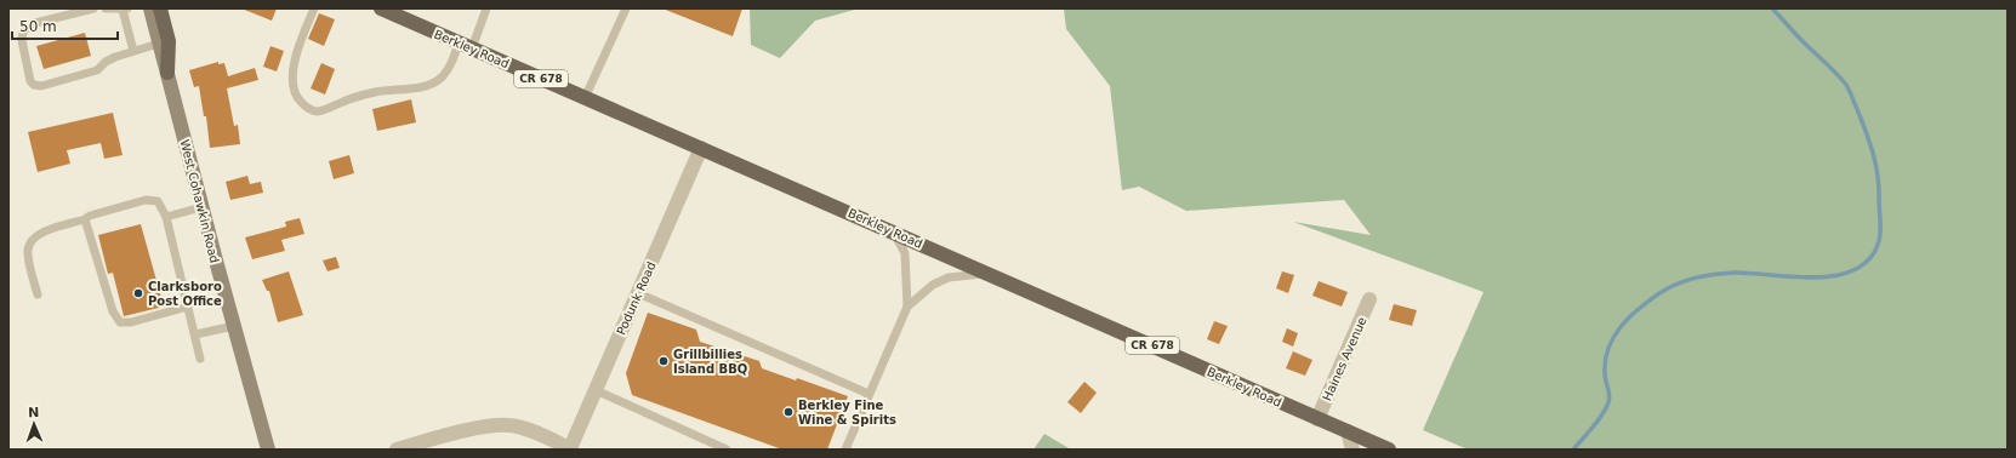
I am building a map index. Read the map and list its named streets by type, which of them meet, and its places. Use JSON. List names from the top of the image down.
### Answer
{
  "streets": {
    "main road": ["Berkley Road", "CR 678", "West Cohawkin Road"],
    "street": ["Podunk Road", "Haines Avenue"]
  },
  "crossings": [
    ["Berkley Road", "Podunk Road"],
    ["Berkley Road", "Haines Avenue"]
  ],
  "places": ["Clarksboro Post Office", "Grillbillies Island BBQ", "Berkley Fine Wine & Spirits"],
  "scale_bar": "50 m",
  "north": "top"
}
